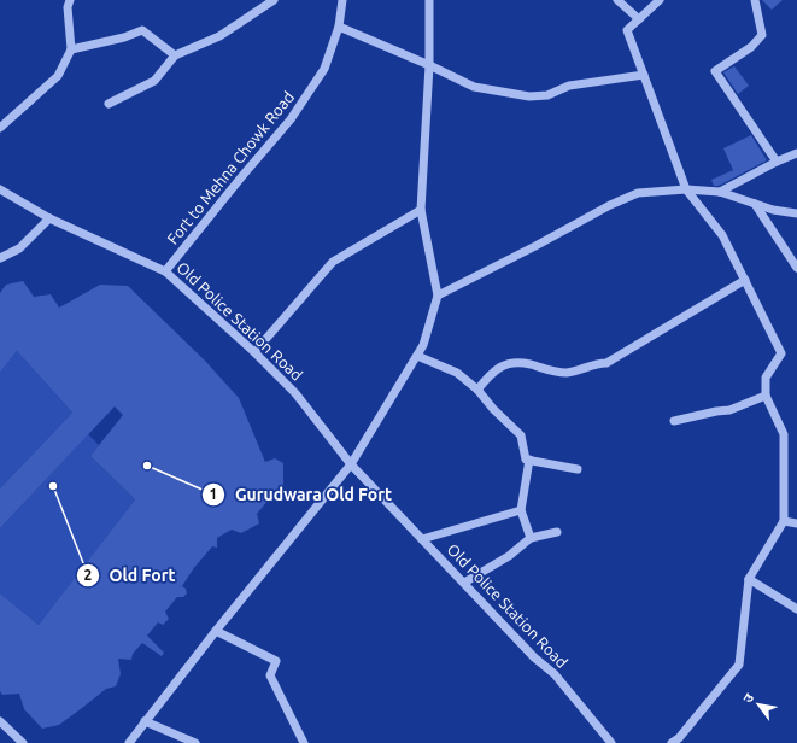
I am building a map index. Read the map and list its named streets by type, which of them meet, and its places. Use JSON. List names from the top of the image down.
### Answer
{
  "streets": {
    "street": ["Fort to Mehna Chowk Road", "Old Police Station Road"]
  },
  "crossings": [
    ["Fort to Mehna Chowk Road", "Old Police Station Road"]
  ],
  "places": ["Gurudwara Old Fort", "Old Fort"],
  "north": "top left"
}
